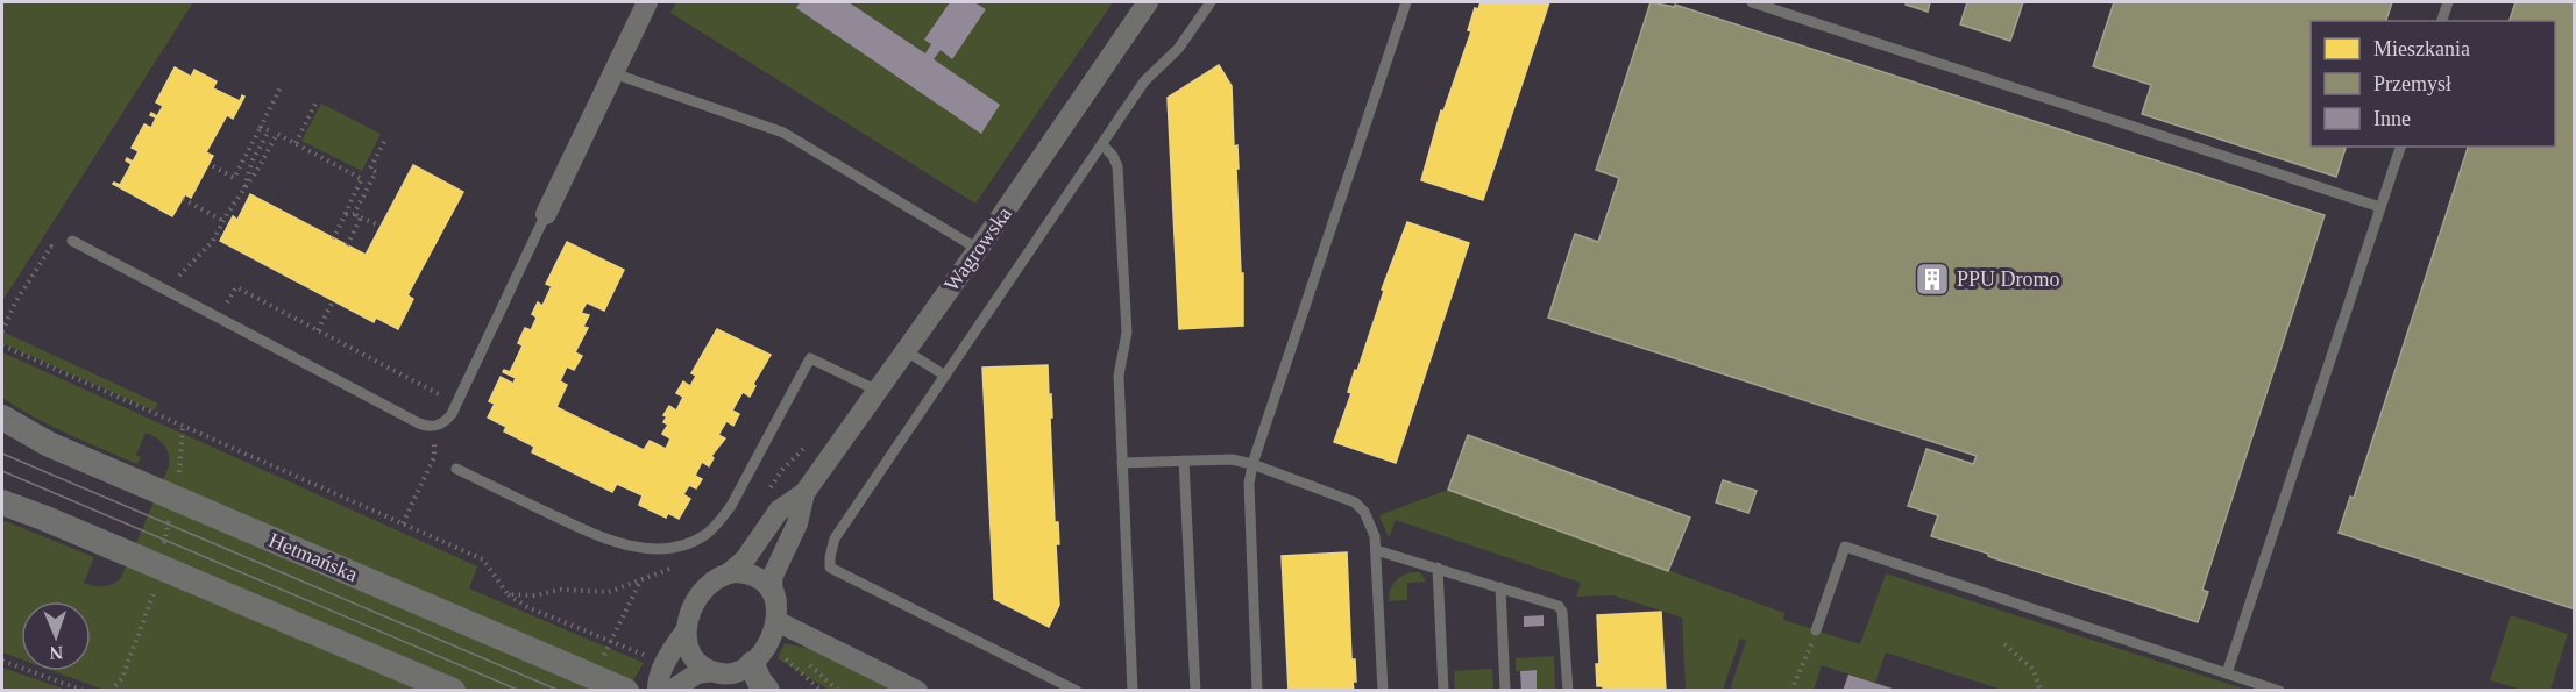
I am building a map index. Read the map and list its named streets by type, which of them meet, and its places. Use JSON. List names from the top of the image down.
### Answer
{
  "streets": {
    "street": ["Wagrowska", "Hetmańska"]
  },
  "places": {
    "building": ["PPU Dromo"]
  },
  "legend": ["Mieszkania", "Przemysł", "Inne"],
  "north": "bottom"
}
